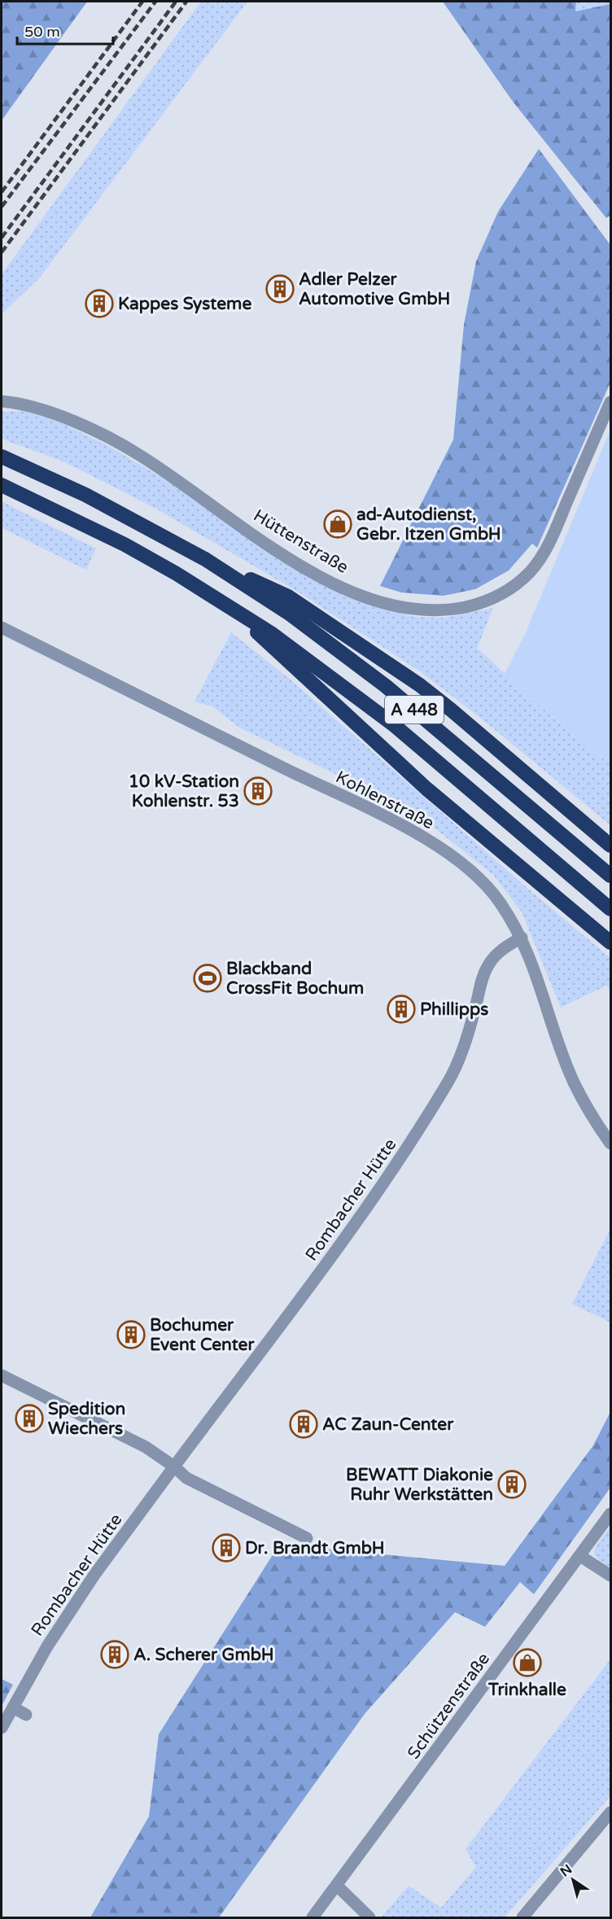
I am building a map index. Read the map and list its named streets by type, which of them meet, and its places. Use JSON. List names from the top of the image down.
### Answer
{
  "streets": {
    "highway": ["A 448"],
    "street": [
      "Hüttenstraße",
      "Kohlenstraße",
      "Rombacher Hütte",
      "Schützenstraße"
    ]
  },
  "crossings": [
    ["Kohlenstraße", "Rombacher Hütte"]
  ],
  "places": {
    "building": [
      "Adler Pelzer Automotive GmbH",
      "Kappes Systeme",
      "10 kV-Station Kohlenstr. 53",
      "Phillipps",
      "Bochumer Event Center",
      "Spedition Wiechers",
      "AC Zaun-Center",
      "BEWATT Diakonie Ruhr Werkstätten",
      "Dr. Brandt GmbH",
      "A. Scherer GmbH"
    ],
    "shop": ["ad-Autodienst, Gebr. Itzen GmbH", "Trinkhalle"],
    "sports": ["Blackband CrossFit Bochum"]
  },
  "scale_bar": "50 m",
  "north": "top left"
}
